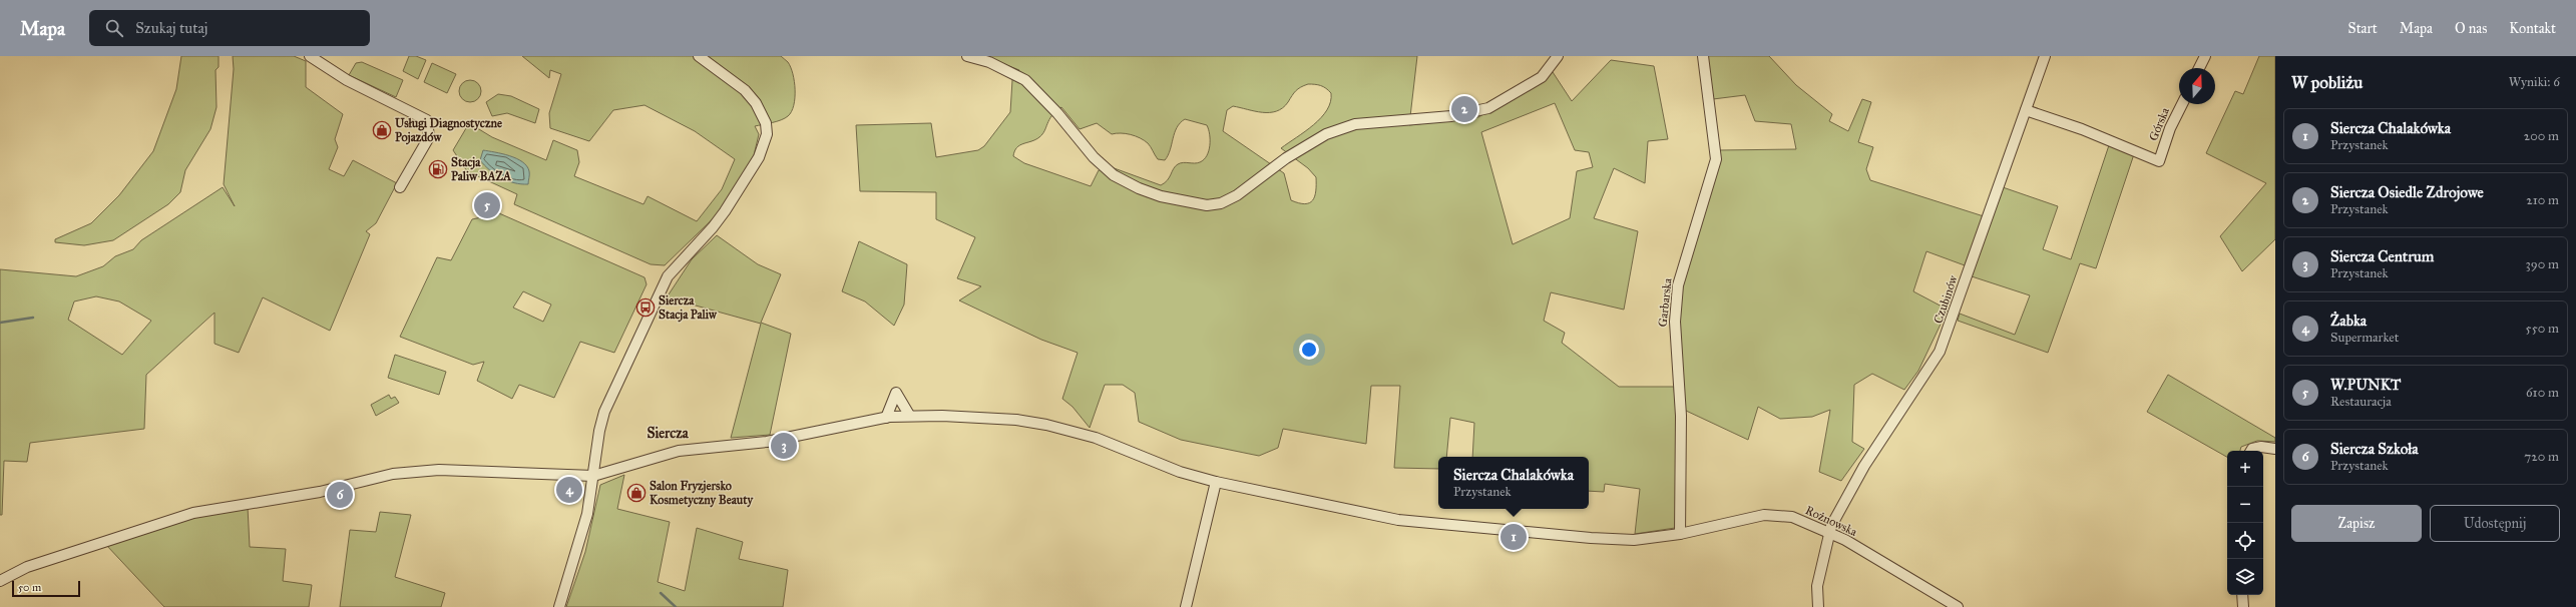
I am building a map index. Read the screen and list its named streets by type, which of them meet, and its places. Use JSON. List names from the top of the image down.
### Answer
{
  "streets": {
    "street": [
      "Górska",
      "Czubinów",
      "Garbarska",
      "Rożnowska"
    ]
  },
  "crossings": [
    ["Górska", "Czubinów"],
    ["Czubinów", "Rożnowska"],
    ["Garbarska", "Rożnowska"]
  ],
  "districts": ["Siercza"],
  "places": {
    "shop": ["Usługi Diagnostyczne Pojazdów", "Salon Fryzjersko Kosmetyczny Beauty"],
    "fuel station": ["Stacja Paliw BAZA"],
    "bus stop": ["Siercza Stacja Paliw"]
  },
  "scale_bar": "50 m",
  "north": "top",
  "page": {
    "header": "Mapa",
    "search": "Szukaj tutaj",
    "nav": [
      "Start",
      "Mapa",
      "O nas",
      "Kontakt"
    ],
    "heading": ["W pobliżu", "Wyniki: 6"],
    "pins": [
      "2",
      "5",
      "3",
      "4",
      "6",
      "1"
    ],
    "list": [
      {
        "mark": "1",
        "name": "Siercza Chalakówka",
        "note": "Przystanek",
        "value": "200 m"
      },
      {
        "mark": "2",
        "name": "Siercza Osiedle Zdrojowe",
        "note": "Przystanek",
        "value": "210 m"
      },
      {
        "mark": "3",
        "name": "Siercza Centrum",
        "note": "Przystanek",
        "value": "390 m"
      },
      {
        "mark": "4",
        "name": "Żabka",
        "note": "Supermarket",
        "value": "550 m"
      },
      {
        "mark": "5",
        "name": "W.PUNKT",
        "note": "Restauracja",
        "value": "610 m"
      },
      {
        "mark": "6",
        "name": "Siercza Szkoła",
        "note": "Przystanek",
        "value": "720 m"
      }
    ],
    "map_buttons": ["+", "−"],
    "popup": ["Siercza Chalakówka", "Przystanek"],
    "buttons": ["Zapisz", "Udostępnij"],
    "scale": "50 m"
  }
}
